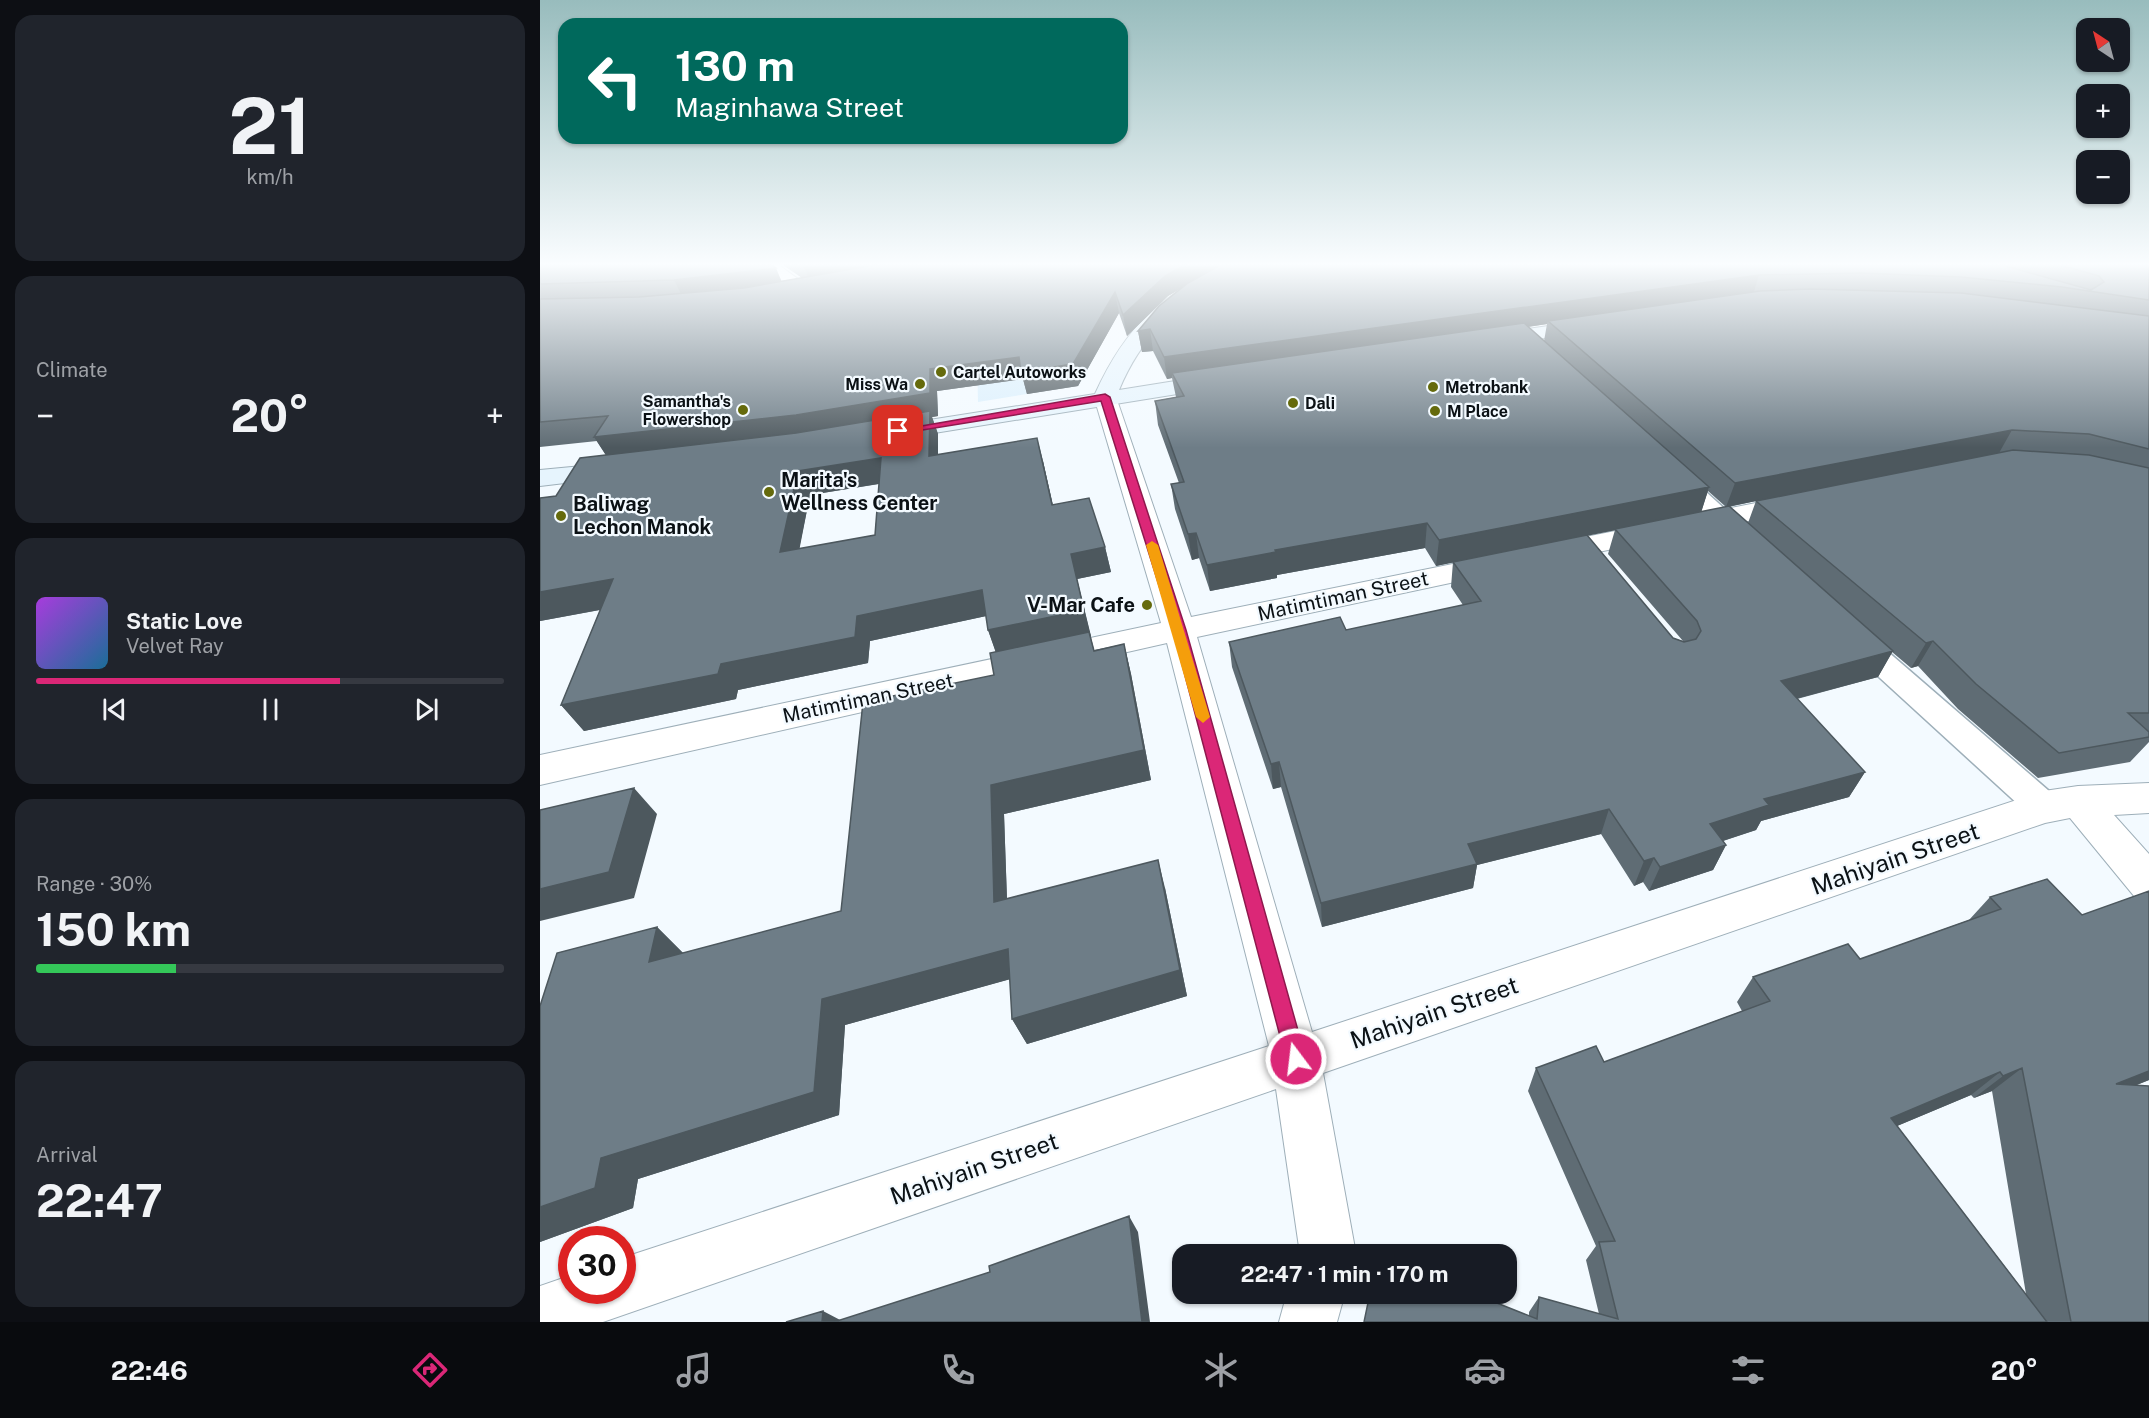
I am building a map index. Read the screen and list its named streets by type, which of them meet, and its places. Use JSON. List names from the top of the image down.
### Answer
{
  "streets": {
    "street": ["Matimtiman Street", "Mahiyain Street"]
  },
  "places": [
    "Cartel Autoworks",
    "Miss Wa",
    "Metrobank",
    "Dali",
    "Samantha's Flowershop",
    "M Place",
    "Marita's Wellness Center",
    "Baliwag Lechon Manok",
    "V-Mar Cafe"
  ],
  "north": "top left",
  "page": {
    "tile": [
      ["21", "km/h"],
      "Climate",
      ["Range · 30%", "150 km"],
      ["Arrival", "22:47"]
    ],
    "map_buttons": ["+", "−"],
    "turn": ["130 m", "Maginhawa Street"],
    "heat": ["−", "20°", "+"],
    "song": ["Static Love", "Velvet Ray"],
    "limit": "30",
    "trip": "22:47 · 1 min · 170 m",
    "tabs": ["22:46", "20°"]
  }
}
